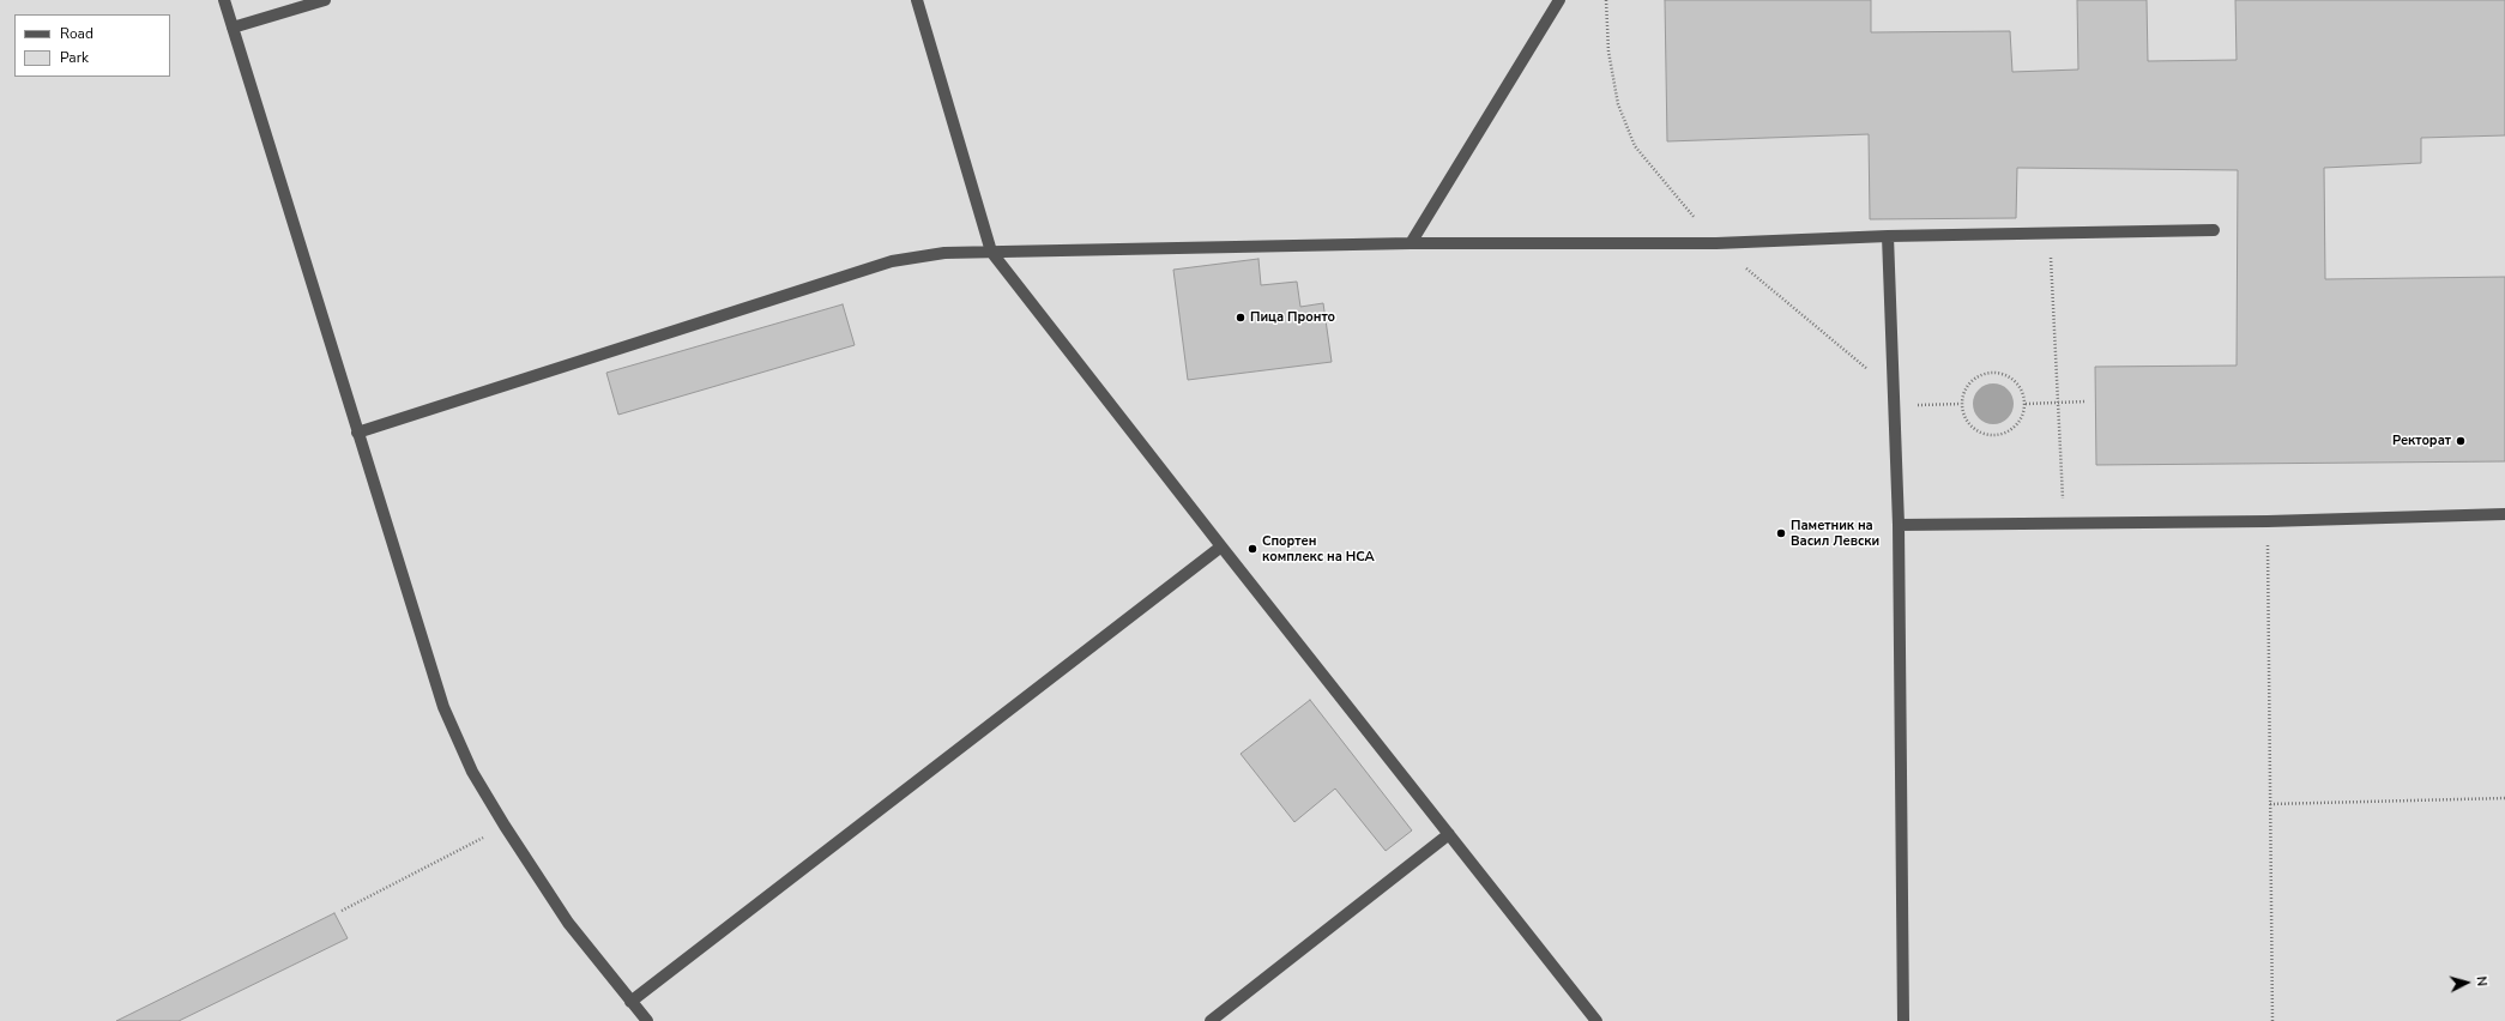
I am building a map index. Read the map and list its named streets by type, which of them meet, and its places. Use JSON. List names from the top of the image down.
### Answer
{
  "places": [
    "Пица Пронто",
    "Ректорат",
    "Паметник на Васил Левски",
    "Спортен комплекс на НСА"
  ],
  "legend": ["Road", "Park"],
  "north": "right"
}
